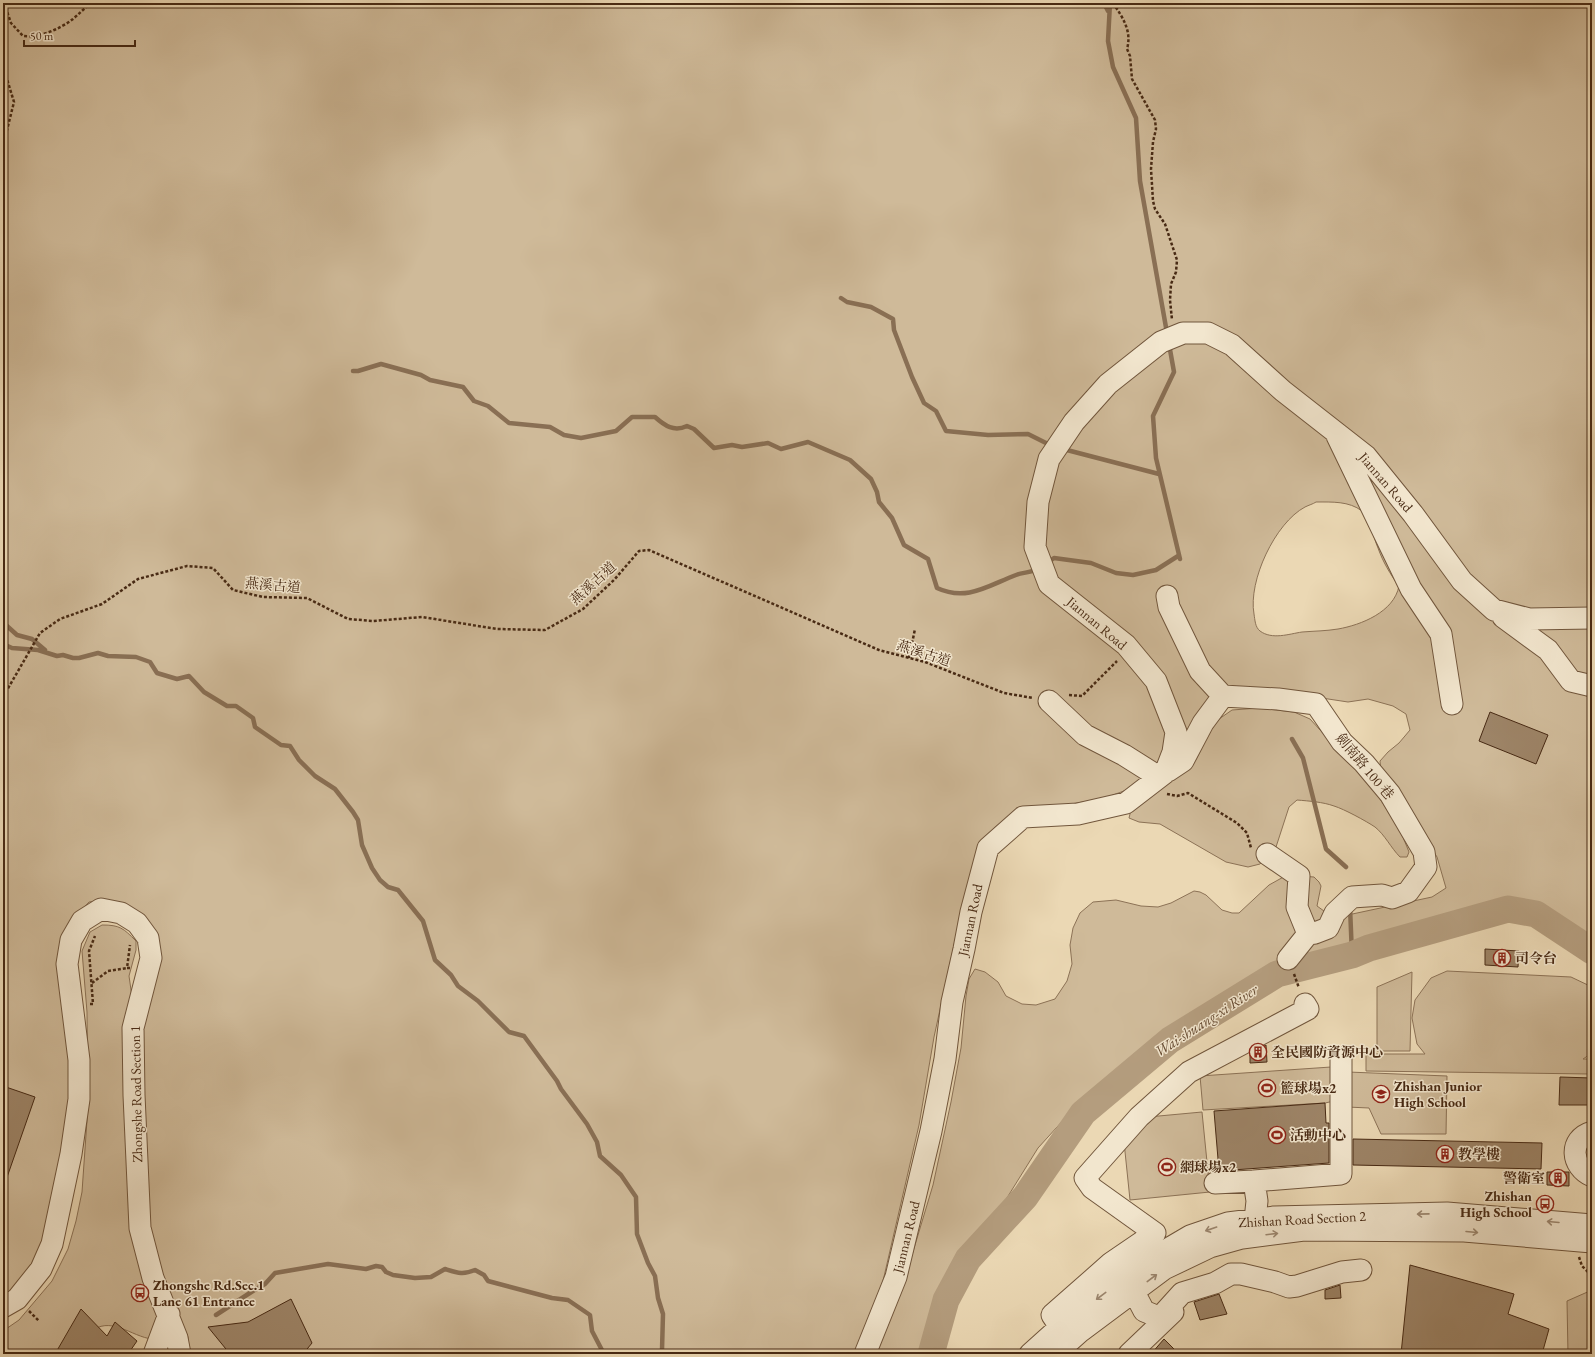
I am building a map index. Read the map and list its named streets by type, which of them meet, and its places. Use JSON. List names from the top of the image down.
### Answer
{
  "streets": {
    "street": [
      "Jiannan Road",
      "劍南路 100 巷",
      "Zhongshe Road Section 1",
      "Zhishan Road Section 2"
    ],
    "path": ["燕溪古道"]
  },
  "water": ["Wai-shuang-xi River"],
  "places": {
    "building": [
      "司令台",
      "全民國防資源中心",
      "教學樓",
      "警衛室"
    ],
    "sports": ["籃球場x2", "活動中心", "網球場x2"],
    "school or university": ["Zhishan Junior High School"],
    "bus stop": ["Zhishan High School", "Zhongshe Rd.Sec.1 Lane 61 Entrance"]
  },
  "scale_bar": "50 m"
}
